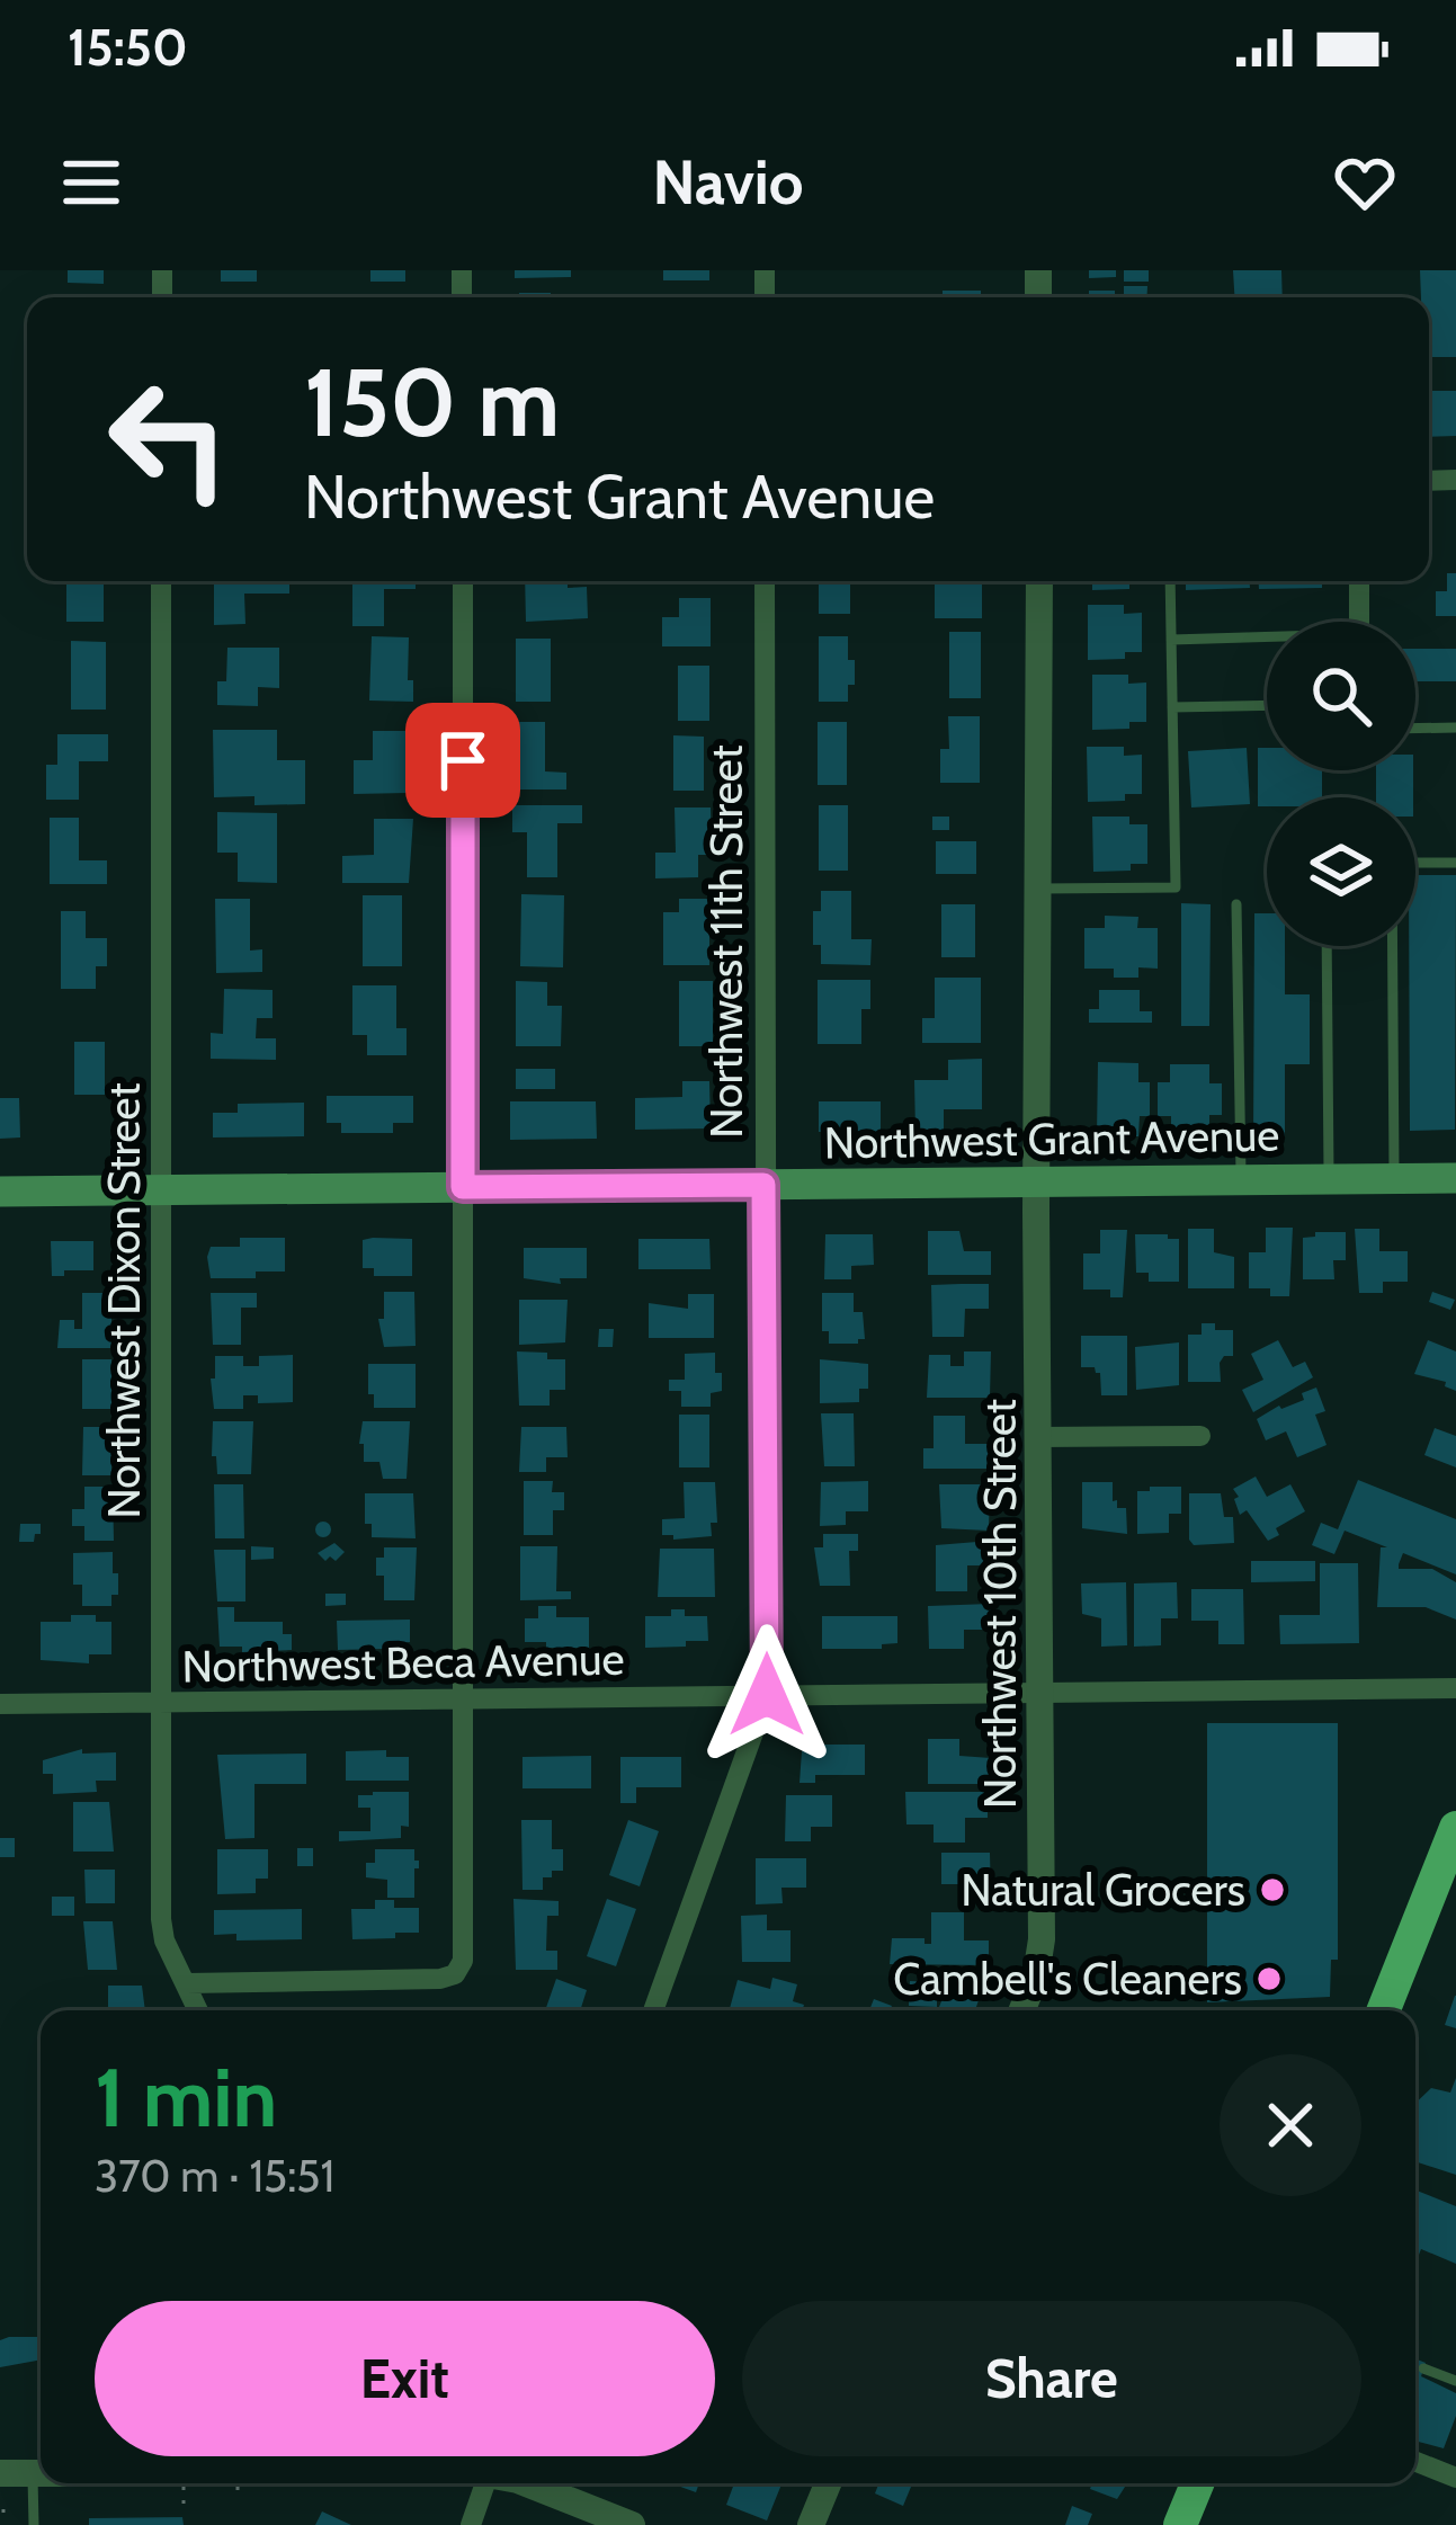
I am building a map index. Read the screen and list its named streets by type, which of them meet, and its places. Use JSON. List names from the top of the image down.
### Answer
{
  "streets": {
    "main road": ["Northwest Grant Avenue"],
    "street": [
      "Northwest 11th Street",
      "Northwest Dixon Street",
      "Northwest 10th Street",
      "Northwest Beca Avenue"
    ]
  },
  "crossings": [
    ["Northwest 11th Street", "Northwest Grant Avenue"],
    ["Northwest 11th Street", "Northwest Beca Avenue"],
    ["Northwest Grant Avenue", "Northwest Dixon Street"],
    ["Northwest Grant Avenue", "Northwest 10th Street"],
    ["Northwest Dixon Street", "Northwest Beca Avenue"],
    ["Northwest 10th Street", "Northwest Beca Avenue"]
  ],
  "places": ["Natural Grocers", "Cambell's Cleaners"],
  "page": {
    "status": "15:50",
    "header": "Navio",
    "turn": ["150 m", "Northwest Grant Avenue"],
    "heading": ["1 min", "370 m · 15:51"],
    "buttons": ["Exit", "Share"]
  }
}
